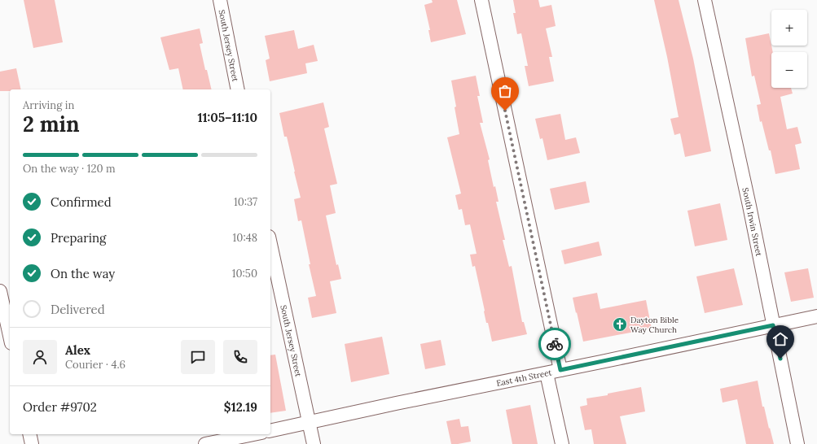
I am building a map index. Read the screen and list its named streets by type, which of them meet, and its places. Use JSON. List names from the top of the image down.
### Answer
{
  "streets": {
    "street": ["South Jersey Street", "South Irwin Street", "East 4th Street"]
  },
  "crossings": [
    ["South Jersey Street", "East 4th Street"],
    ["South Irwin Street", "East 4th Street"]
  ],
  "places": {
    "church": ["Dayton Bible Way Church"]
  },
  "page": {
    "map_buttons": ["+", "−"],
    "heading": ["2 min", "Arriving in", "11:05–11:10"],
    "panel": [
      "Alex",
      "Courier · 4.6",
      "Order #9702",
      "$12.19"
    ],
    "bar": "On the way · 120 m",
    "list": [
      ["Confirmed", "10:37"],
      ["Preparing", "10:48"],
      ["On the way", "10:50"],
      "Delivered"
    ]
  }
}
